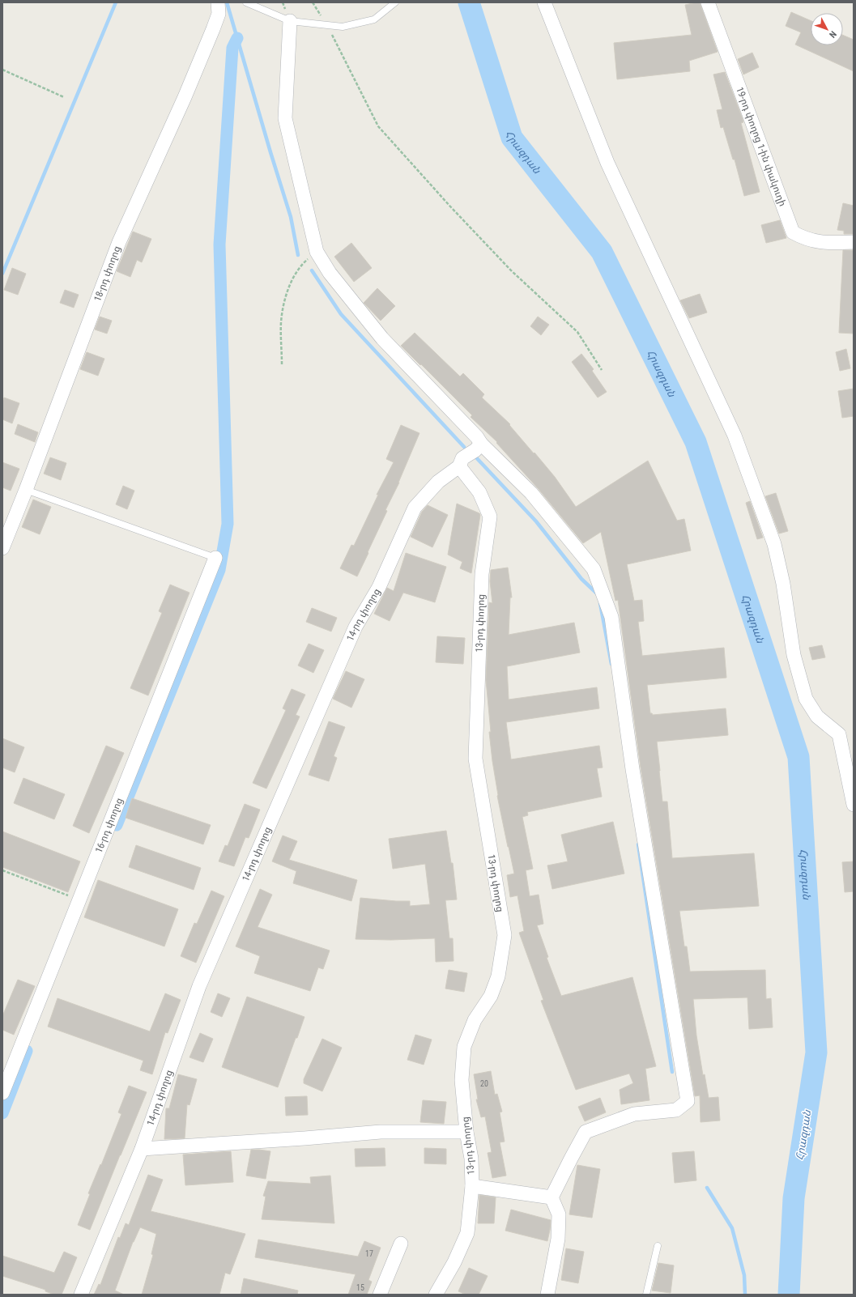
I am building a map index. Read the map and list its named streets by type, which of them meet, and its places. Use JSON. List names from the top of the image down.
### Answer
{
  "streets": {
    "street": [
      "19-րդ փողոց 1-ին փակուղի",
      "18-րդ փողոց",
      "14-րդ փողոց",
      "13-րդ փողոց",
      "16-րդ փողոց"
    ]
  },
  "crossings": [
    ["14-րդ փողոց", "13-րդ փողոց"]
  ],
  "water": ["Հրազդան"],
  "house_numbers": ["20", "17", "15"],
  "north": "bottom right"
}
